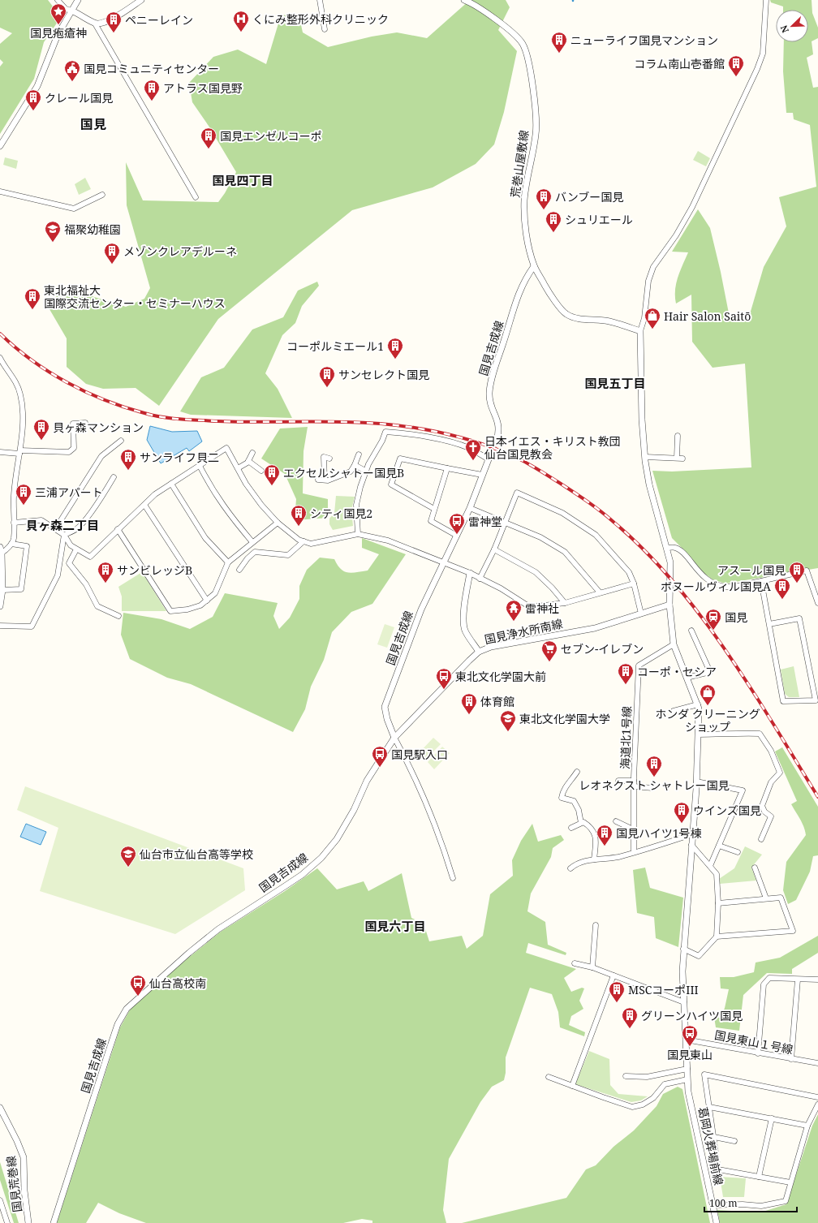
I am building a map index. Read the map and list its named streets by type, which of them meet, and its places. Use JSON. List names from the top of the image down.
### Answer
{
  "streets": {
    "street": [
      "荒巻山屋敷線",
      "国見吉成線",
      "国見浄水所南線",
      "海道北1号線",
      "国見東山１号線",
      "葛岡火葬場前線",
      "国見荒巻線"
    ]
  },
  "crossings": [
    ["荒巻山屋敷線", "国見吉成線"],
    ["国見吉成線", "国見浄水所南線"],
    ["国見東山１号線", "葛岡火葬場前線"]
  ],
  "districts": [
    "国見",
    "国見四丁目",
    "国見五丁目",
    "貝ヶ森二丁目",
    "国見六丁目"
  ],
  "places": {
    "place": ["国見疱瘡神"],
    "hospital": ["くにみ整形外科クリニック"],
    "building": [
      "ペニーレイン",
      "ニューライフ国見マンション",
      "コラム南山壱番館",
      "アトラス国見野",
      "クレール国見",
      "国見エンゼルコーポ",
      "バンブー国見",
      "シュリエール",
      "メゾンクレアデルーネ",
      "東北福祉大 国際交流センター・セミナーハウス",
      "コーポルミエール1",
      "サンセレクト国見",
      "貝ヶ森マンション",
      "サンライフ貝二",
      "エクセルシャトー国見B",
      "三浦アパート",
      "シティ国見2",
      "サンビレッジB",
      "アスール国見",
      "ボヌールヴィル国見A",
      "コーポ・セシア",
      "体育館",
      "レオネクスト シャトレー国見",
      "ウインズ国見",
      "国見ハイツ1号棟",
      "MSCコーポIII",
      "グリーンハイツ国見"
    ],
    "public building": ["国見コミュニティセンター"],
    "school or university": ["福聚幼稚園", "東北文化学園大学", "仙台市立仙台高等学校"],
    "shop": ["Hair Salon Saitō", "ホンダ クリーニング ショップ"],
    "church": ["日本イエス・キリスト教団 仙台国見教会"],
    "bus stop": [
      "雷神堂",
      "東北文化学園大前",
      "国見駅入口",
      "仙台高校南",
      "国見東山"
    ],
    "temple": ["雷神社"],
    "station": ["国見"],
    "supermarket": ["セブン-イレブン"]
  },
  "scale_bar": "100 m",
  "north": "bottom left"
}
